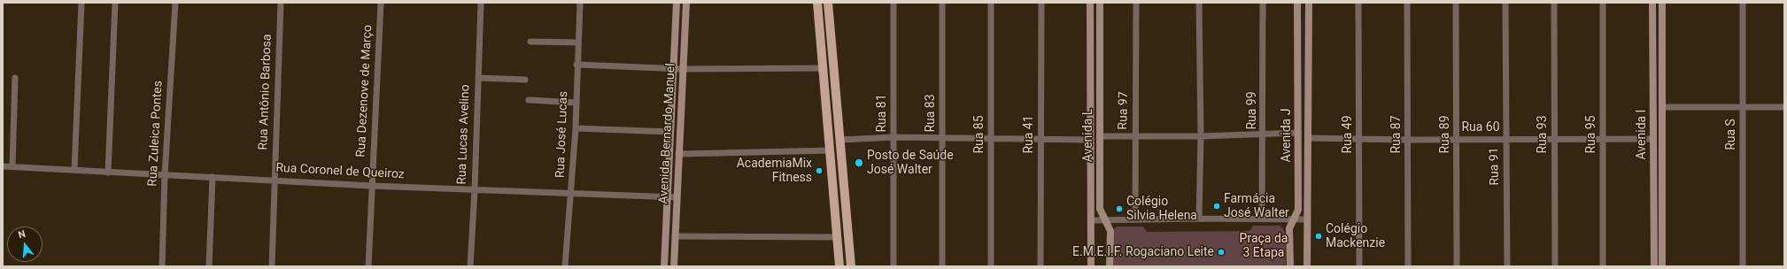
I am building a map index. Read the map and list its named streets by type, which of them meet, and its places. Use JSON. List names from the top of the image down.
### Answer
{
  "streets": {
    "street": [
      "Rua Dezenove de Março",
      "Rua Antônio Barbosa",
      "Rua 97",
      "Rua 99",
      "Rua 81",
      "Rua 83",
      "Rua 60",
      "Rua Zuleica Pontes",
      "Avenida Bernardo Manuel",
      "Rua Lucas Avelino",
      "Rua José Lucas",
      "Rua 85",
      "Rua 41",
      "Rua 49",
      "Rua 87",
      "Rua 89",
      "Rua 93",
      "Rua 95",
      "Avenida I",
      "Rua S",
      "Avenida L",
      "Avenida J",
      "Rua 91",
      "Rua Coronel de Queiroz"
    ]
  },
  "crossings": [
    ["Rua Dezenove de Março", "Rua Coronel de Queiroz"],
    ["Rua Antônio Barbosa", "Rua Coronel de Queiroz"],
    ["Rua 60", "Rua 49"],
    ["Rua 60", "Rua 87"],
    ["Rua 60", "Rua 89"],
    ["Rua 60", "Rua 93"],
    ["Rua 60", "Rua 95"],
    ["Rua 60", "Avenida I"],
    ["Rua 60", "Avenida J"],
    ["Rua 60", "Rua 91"],
    ["Rua Zuleica Pontes", "Rua Coronel de Queiroz"],
    ["Avenida Bernardo Manuel", "Rua Coronel de Queiroz"],
    ["Rua Lucas Avelino", "Rua Coronel de Queiroz"],
    ["Rua José Lucas", "Rua Coronel de Queiroz"]
  ],
  "parks": ["Praça da 3 Etapa"],
  "places": [
    "Posto de Saúde José Walter",
    "AcademiaMix Fitness",
    "Farmácia José Walter",
    "Colégio Silvia Helena",
    "Colégio Mackenzie",
    "E.M.E.I.F. Rogaciano Leite"
  ],
  "north": "top"
}
